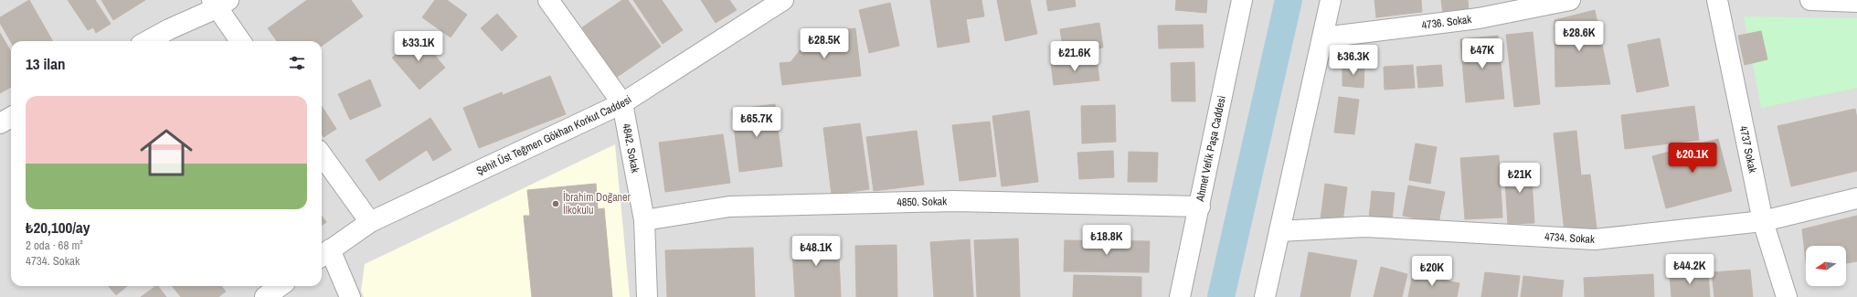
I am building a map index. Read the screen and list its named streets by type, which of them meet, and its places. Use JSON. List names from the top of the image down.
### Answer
{
  "streets": {
    "street": [
      "4736. Sokak",
      "Şehit Üst Teğmen Gökhan Korkut Caddesi",
      "4842. Sokak",
      "Ahmet Vefik Paşa Caddesi",
      "4737 Sokak",
      "4850. Sokak",
      "4734. Sokak"
    ]
  },
  "crossings": [
    ["Şehit Üst Teğmen Gökhan Korkut Caddesi", "4842. Sokak"],
    ["4842. Sokak", "4850. Sokak"],
    ["Ahmet Vefik Paşa Caddesi", "4850. Sokak"],
    ["4737 Sokak", "4734. Sokak"]
  ],
  "places": ["İbrahim Doğaner İlkokulu"],
  "north": "left",
  "page": {
    "price": [
      "₺28.6K",
      "₺28.5K",
      "₺33.1K",
      "₺47K",
      "₺21.6K",
      "₺36.3K",
      "₺65.7K",
      "₺20.1K",
      "₺21K",
      "₺18.8K",
      "₺48.1K",
      "₺44.2K",
      "₺20K"
    ],
    "heading": "13 ilan",
    "list": [
      {
        "name": "₺20,100/ay",
        "note": "2 oda · 68 m² · 4734. Sokak"
      }
    ]
  }
}
